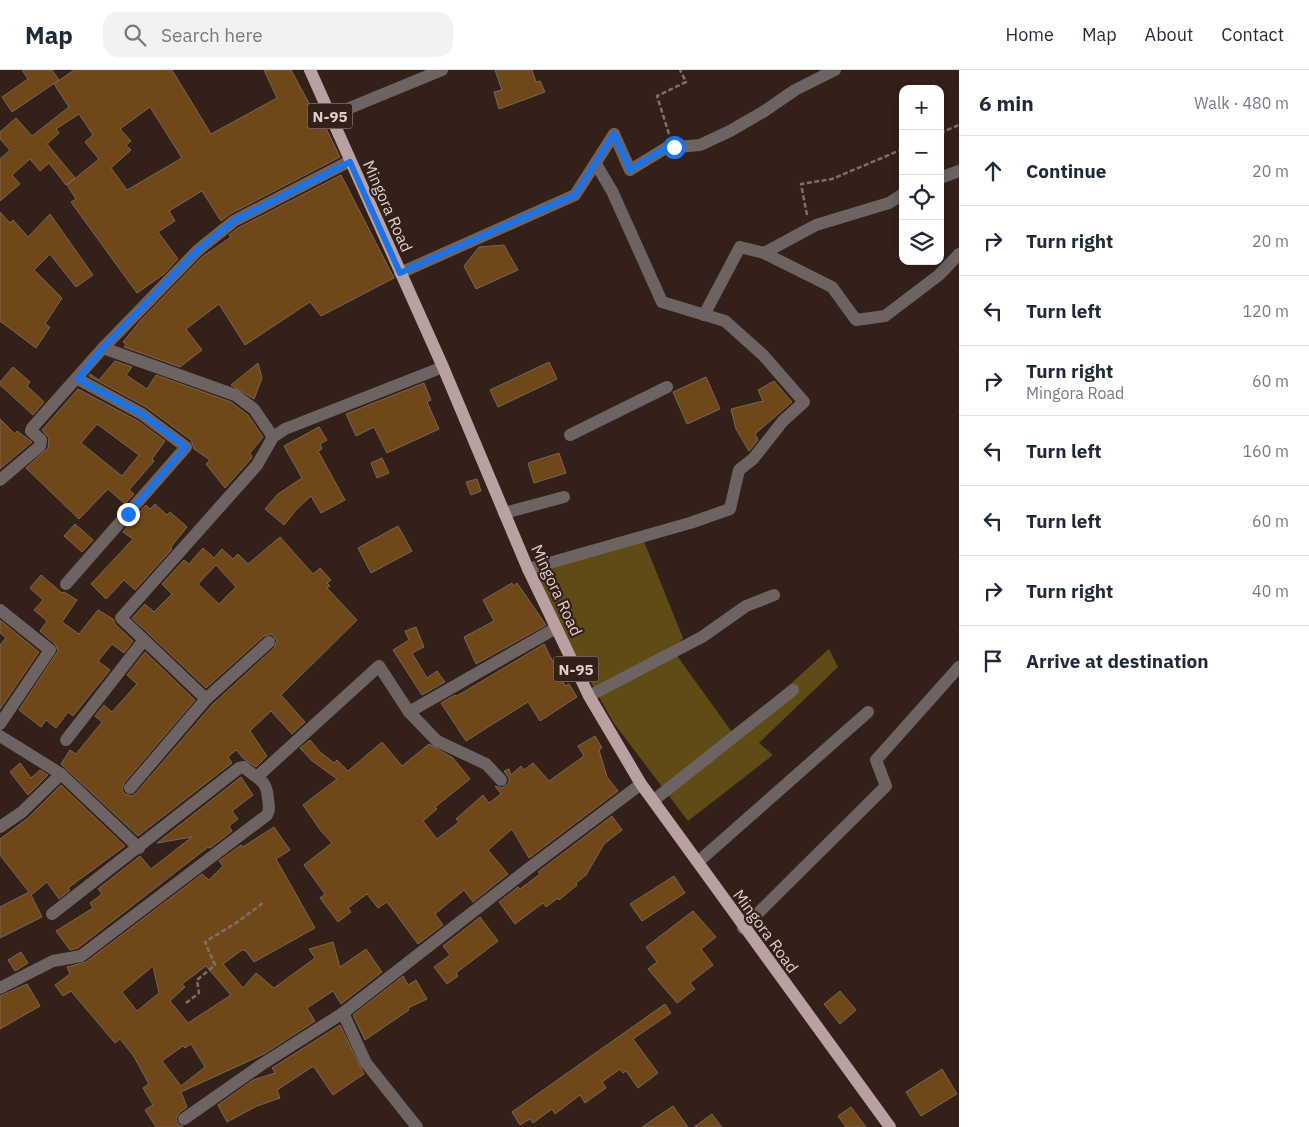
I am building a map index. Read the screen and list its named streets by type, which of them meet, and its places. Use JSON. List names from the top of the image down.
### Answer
{
  "streets": {
    "main road": ["N-95", "Mingora Road"]
  },
  "page": {
    "header": "Map",
    "search": "Search here",
    "nav": [
      "Home",
      "Map",
      "About",
      "Contact"
    ],
    "heading": ["6 min", "Walk · 480 m"],
    "map_buttons": ["+", "−"],
    "list": [
      ["Continue", "20 m"],
      ["Turn right", "20 m"],
      ["Turn left", "120 m"],
      ["Turn right", "Mingora Road", "60 m"],
      ["Turn left", "160 m"],
      ["Turn left", "60 m"],
      ["Turn right", "40 m"],
      "Arrive at destination"
    ]
  }
}
